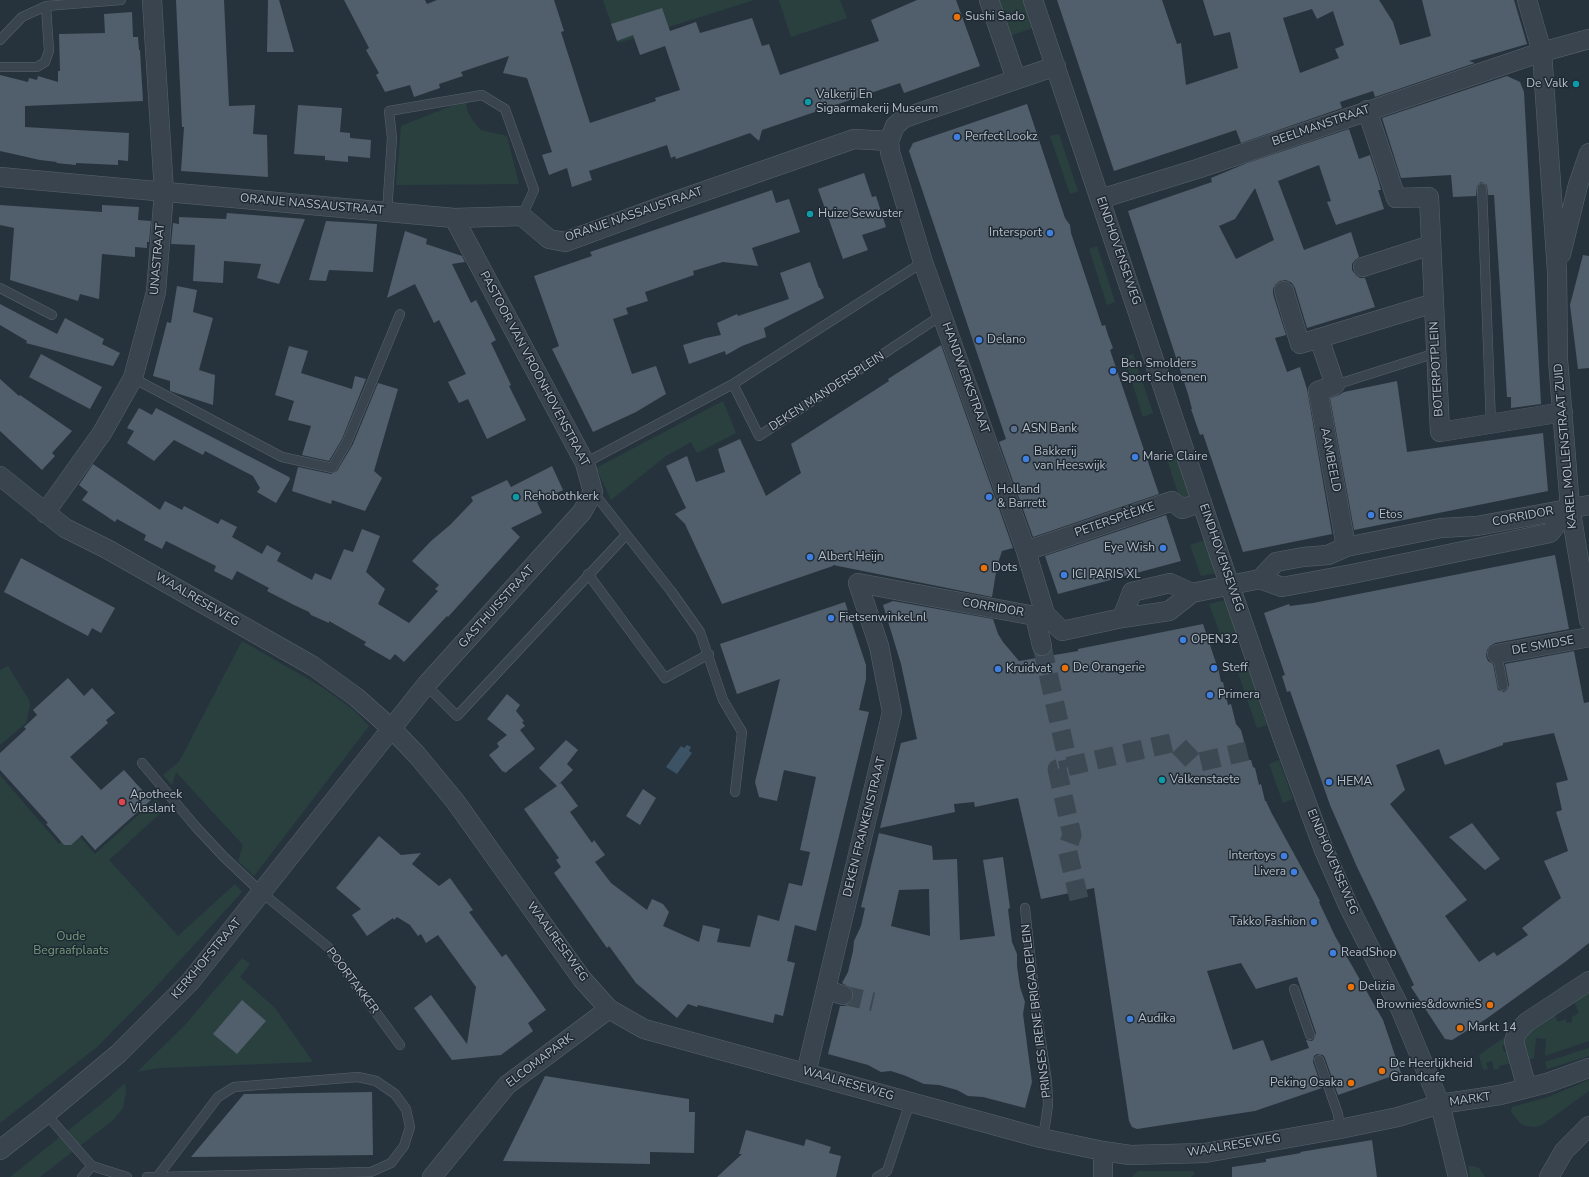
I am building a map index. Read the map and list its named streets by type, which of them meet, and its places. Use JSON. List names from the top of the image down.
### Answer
{
  "streets": {
    "street": [
      "BEELMANSTRAAT",
      "ORANJE NASSAUSTRAAT",
      "EINDHOVENSEWEG",
      "UNASTRAAT",
      "PASTOOR VAN VROONHOVENSTRAAT",
      "BOTERPOTPLEIN",
      "HANDWERKSTRAAT",
      "KAREL MOLLENSTRAAT ZUID",
      "AAMBEELD",
      "CORRIDOR",
      "PETERSPÈÈJKE",
      "WAALRESEWEG",
      "GASTHUISSTRAAT",
      "DE SMIDSE",
      "DEKEN FRANKENSTRAAT",
      "KERKHOFSTRAAT",
      "ELCOMAPARK",
      "MARKT"
    ],
    "lane": ["DEKEN MANDERSPLEIN", "POORTAKKER", "PRINSES IRENE BRIGADEPLEIN"]
  },
  "crossings": [
    ["BEELMANSTRAAT", "EINDHOVENSEWEG"],
    ["BEELMANSTRAAT", "BOTERPOTPLEIN"],
    ["BEELMANSTRAAT", "KAREL MOLLENSTRAAT ZUID"],
    ["ORANJE NASSAUSTRAAT", "UNASTRAAT"],
    ["ORANJE NASSAUSTRAAT", "PASTOOR VAN VROONHOVENSTRAAT"],
    ["ORANJE NASSAUSTRAAT", "HANDWERKSTRAAT"],
    ["EINDHOVENSEWEG", "PETERSPÈÈJKE"],
    ["EINDHOVENSEWEG", "WAALRESEWEG"],
    ["EINDHOVENSEWEG", "MARKT"],
    ["UNASTRAAT", "WAALRESEWEG"],
    ["PASTOOR VAN VROONHOVENSTRAAT", "GASTHUISSTRAAT"],
    ["BOTERPOTPLEIN", "KAREL MOLLENSTRAAT ZUID"],
    ["HANDWERKSTRAAT", "DEKEN MANDERSPLEIN"],
    ["HANDWERKSTRAAT", "CORRIDOR"],
    ["HANDWERKSTRAAT", "PETERSPÈÈJKE"],
    ["KAREL MOLLENSTRAAT ZUID", "CORRIDOR"],
    ["AAMBEELD", "CORRIDOR"],
    ["CORRIDOR", "DEKEN FRANKENSTRAAT"],
    ["WAALRESEWEG", "GASTHUISSTRAAT"],
    ["WAALRESEWEG", "DEKEN FRANKENSTRAAT"],
    ["WAALRESEWEG", "KERKHOFSTRAAT"],
    ["WAALRESEWEG", "PRINSES IRENE BRIGADEPLEIN"],
    ["WAALRESEWEG", "ELCOMAPARK"],
    ["WAALRESEWEG", "MARKT"],
    ["GASTHUISSTRAAT", "KERKHOFSTRAAT"],
    ["KERKHOFSTRAAT", "POORTAKKER"]
  ],
  "parks": ["Oude Begraafplaats"],
  "places": [
    "Sushi Sado",
    "De Valk",
    "Valkerij En Sigaarmakerij Museum",
    "Perfect Lookz",
    "Huize Sewuster",
    "Intersport",
    "Delano",
    "Ben Smolders Sport Schoenen",
    "ASN Bank",
    "Marie Claire",
    "Bakkerij van Heeswijk",
    "Rehobothkerk",
    "Holland & Barrett",
    "Etos",
    "Eye Wish",
    "Albert Heijn",
    "Dots",
    "ICI PARIS XL",
    "Fietsenwinkel.nl",
    "OPEN32",
    "De Orangerie",
    "Steff",
    "Kruidvat",
    "Primera",
    "Valkenstaete",
    "HEMA",
    "Apotheek Vlaslant",
    "Intertoys",
    "Livera",
    "Takko Fashion",
    "ReadShop",
    "Delizia",
    "Brownies&downieS",
    "Audika",
    "Markt 14",
    "De Heerlijkheid Grandcafe",
    "Peking Osaka"
  ]
}
